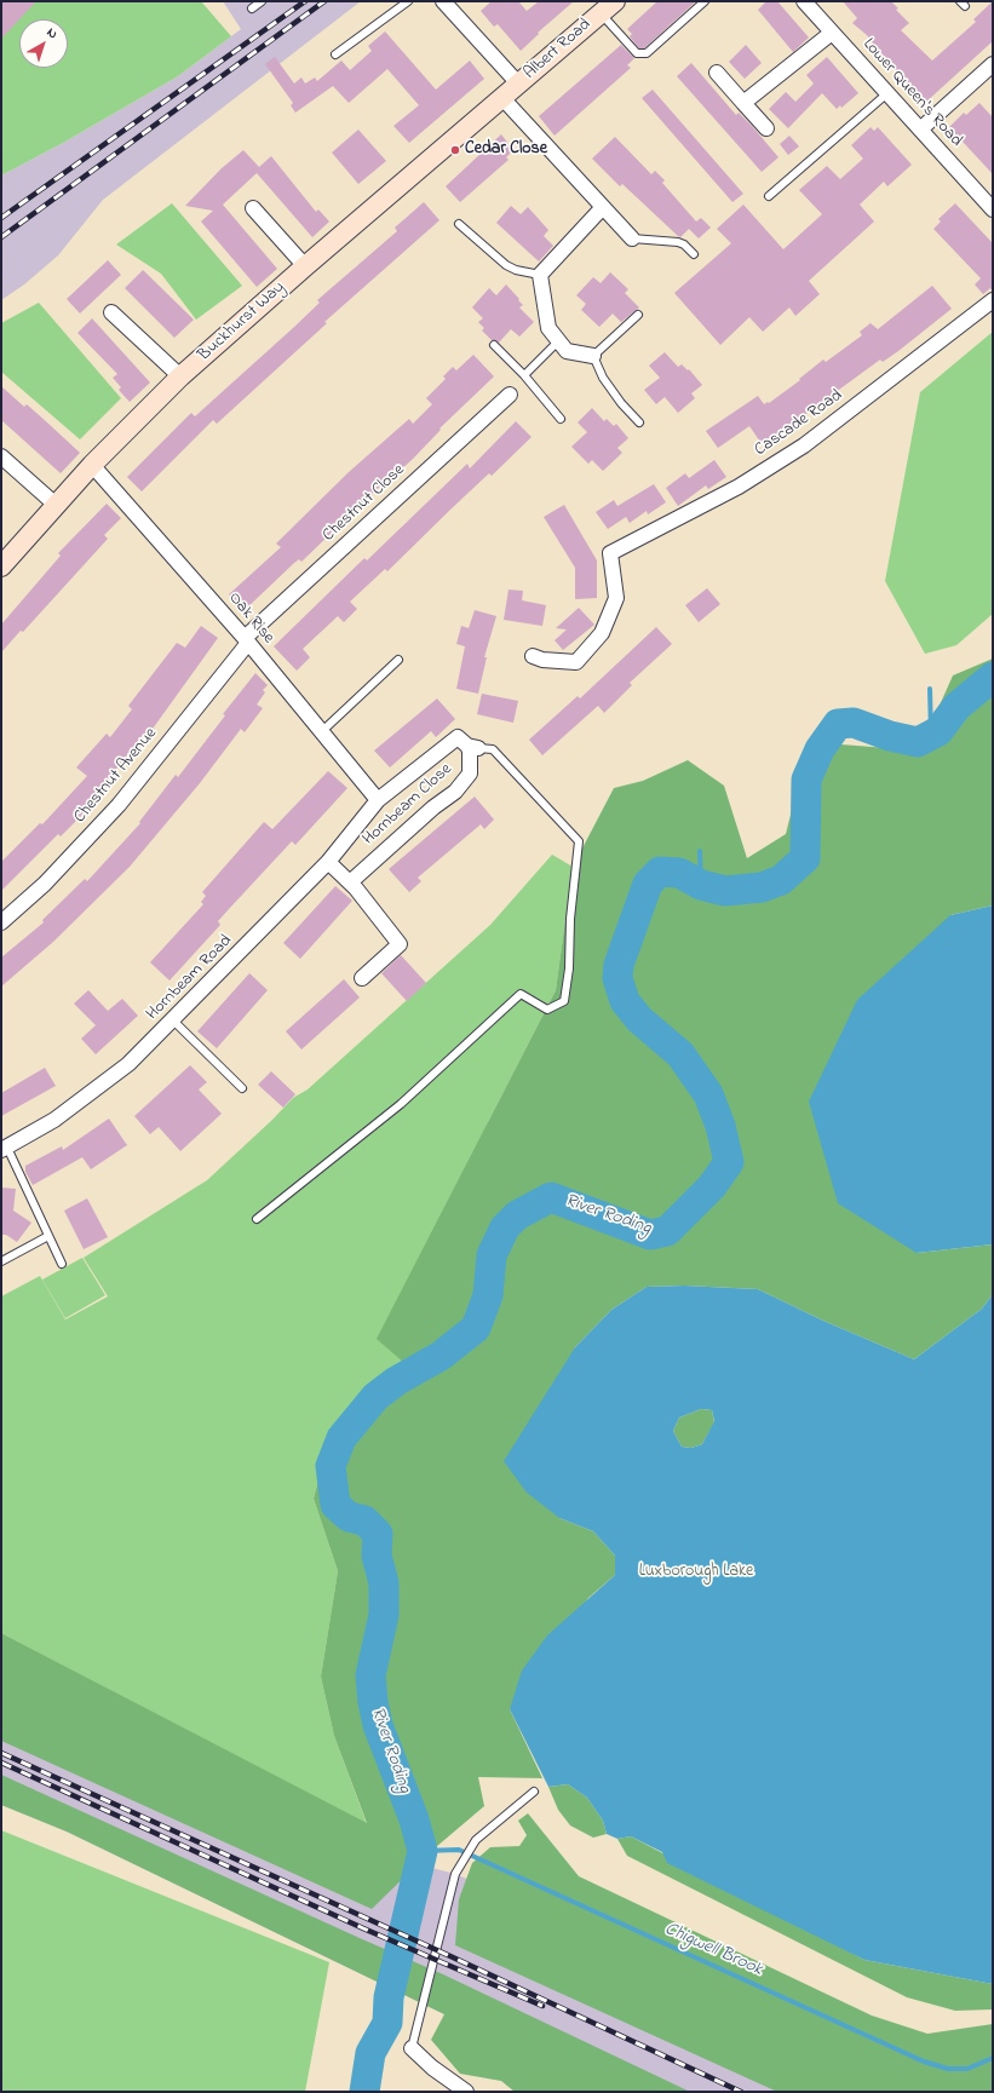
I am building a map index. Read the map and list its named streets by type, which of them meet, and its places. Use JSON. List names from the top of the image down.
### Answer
{
  "streets": {
    "street": [
      "Albert Road",
      "Lower Queen's Road",
      "Buckhurst Way",
      "Cascade Road",
      "Chestnut Close",
      "Oak Rise",
      "Chestnut Avenue",
      "Hornbeam Close",
      "Hornbeam Road"
    ]
  },
  "crossings": [
    ["Albert Road", "Buckhurst Way"],
    ["Buckhurst Way", "Oak Rise"],
    ["Chestnut Close", "Oak Rise"],
    ["Chestnut Close", "Chestnut Avenue"],
    ["Oak Rise", "Chestnut Avenue"],
    ["Oak Rise", "Hornbeam Close"],
    ["Oak Rise", "Hornbeam Road"],
    ["Hornbeam Close", "Hornbeam Road"]
  ],
  "water": ["River Roding", "Chigwell Brook"],
  "parks": ["Luxborough Lake"],
  "places": ["Cedar Close"],
  "north": "top right"
}
